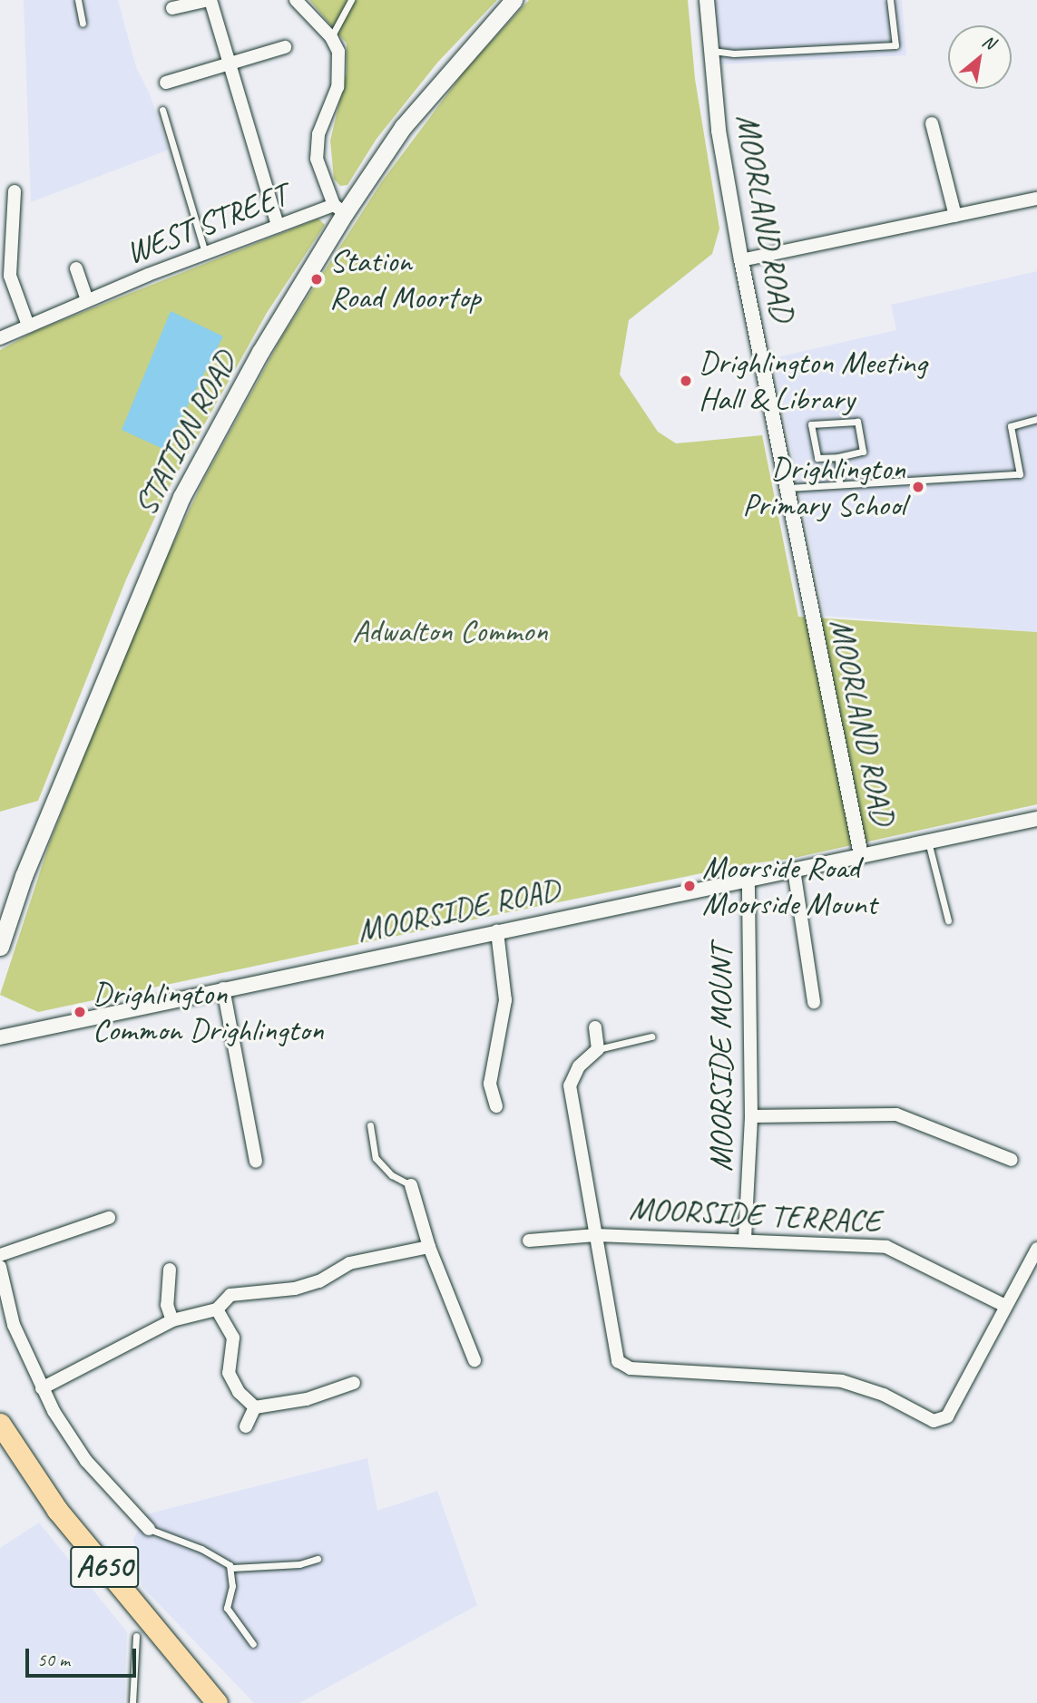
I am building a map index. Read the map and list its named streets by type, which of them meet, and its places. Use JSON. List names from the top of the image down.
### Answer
{
  "streets": {
    "highway": ["A650"],
    "main road": ["STATION ROAD"],
    "street": [
      "MOORLAND ROAD",
      "WEST STREET",
      "MOORSIDE ROAD",
      "MOORSIDE MOUNT",
      "MOORSIDE TERRACE"
    ]
  },
  "crossings": [
    ["MOORLAND ROAD", "MOORSIDE ROAD"],
    ["WEST STREET", "STATION ROAD"],
    ["MOORSIDE ROAD", "MOORSIDE MOUNT"],
    ["MOORSIDE MOUNT", "MOORSIDE TERRACE"]
  ],
  "parks": ["Adwalton Common"],
  "places": [
    "Station Road Moortop",
    "Drighlington Meeting Hall & Library",
    "Drighlington Primary School",
    "Moorside Road Moorside Mount",
    "Drighlington Common Drighlington"
  ],
  "scale_bar": "50 m",
  "north": "top right"
}
